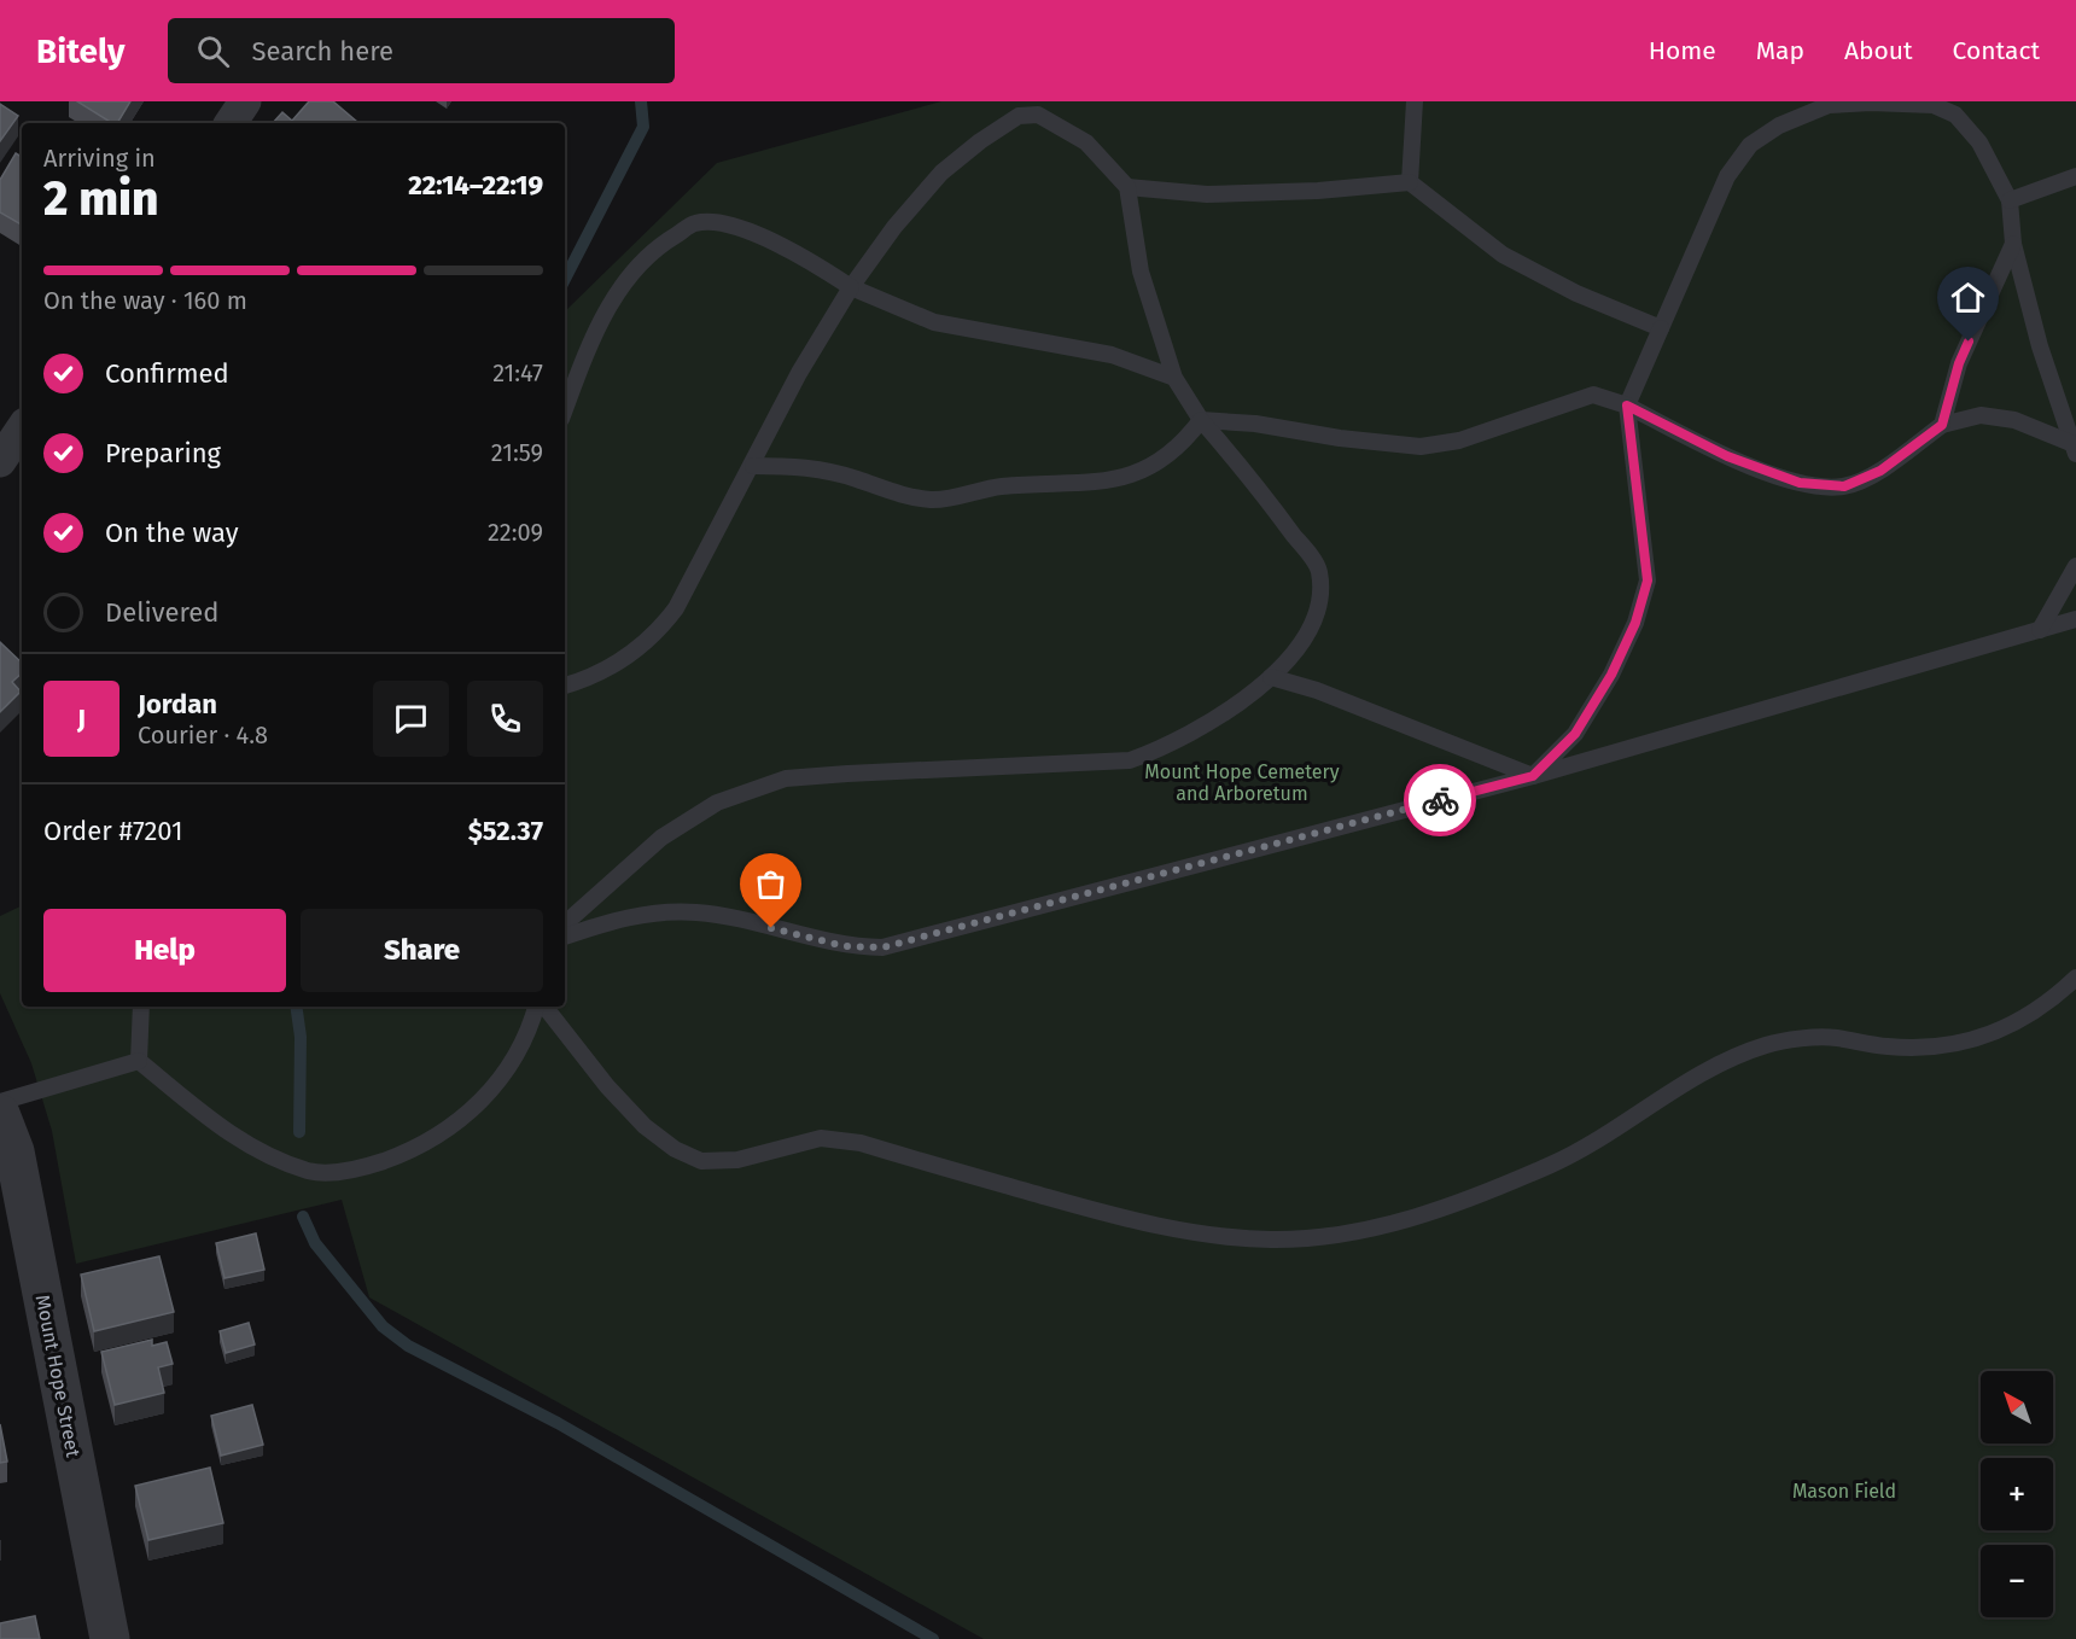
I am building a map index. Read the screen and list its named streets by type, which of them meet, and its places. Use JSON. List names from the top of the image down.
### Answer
{
  "streets": {
    "street": ["Mount Hope Street"]
  },
  "parks": ["Mount Hope Cemetery and Arboretum", "Mason Field"],
  "north": "top left",
  "page": {
    "header": "Bitely",
    "search": "Search here",
    "nav": [
      "Home",
      "Map",
      "About",
      "Contact"
    ],
    "heading": ["2 min", "Arriving in", "22:14–22:19"],
    "panel": [
      "Jordan",
      "Courier · 4.8",
      "Order #7201",
      "$52.37"
    ],
    "bar": "On the way · 160 m",
    "list": [
      ["Confirmed", "21:47"],
      ["Preparing", "21:59"],
      ["On the way", "22:09"],
      "Delivered"
    ],
    "round": "J",
    "buttons": ["Help", "Share"],
    "map_buttons": ["+", "−"]
  }
}
